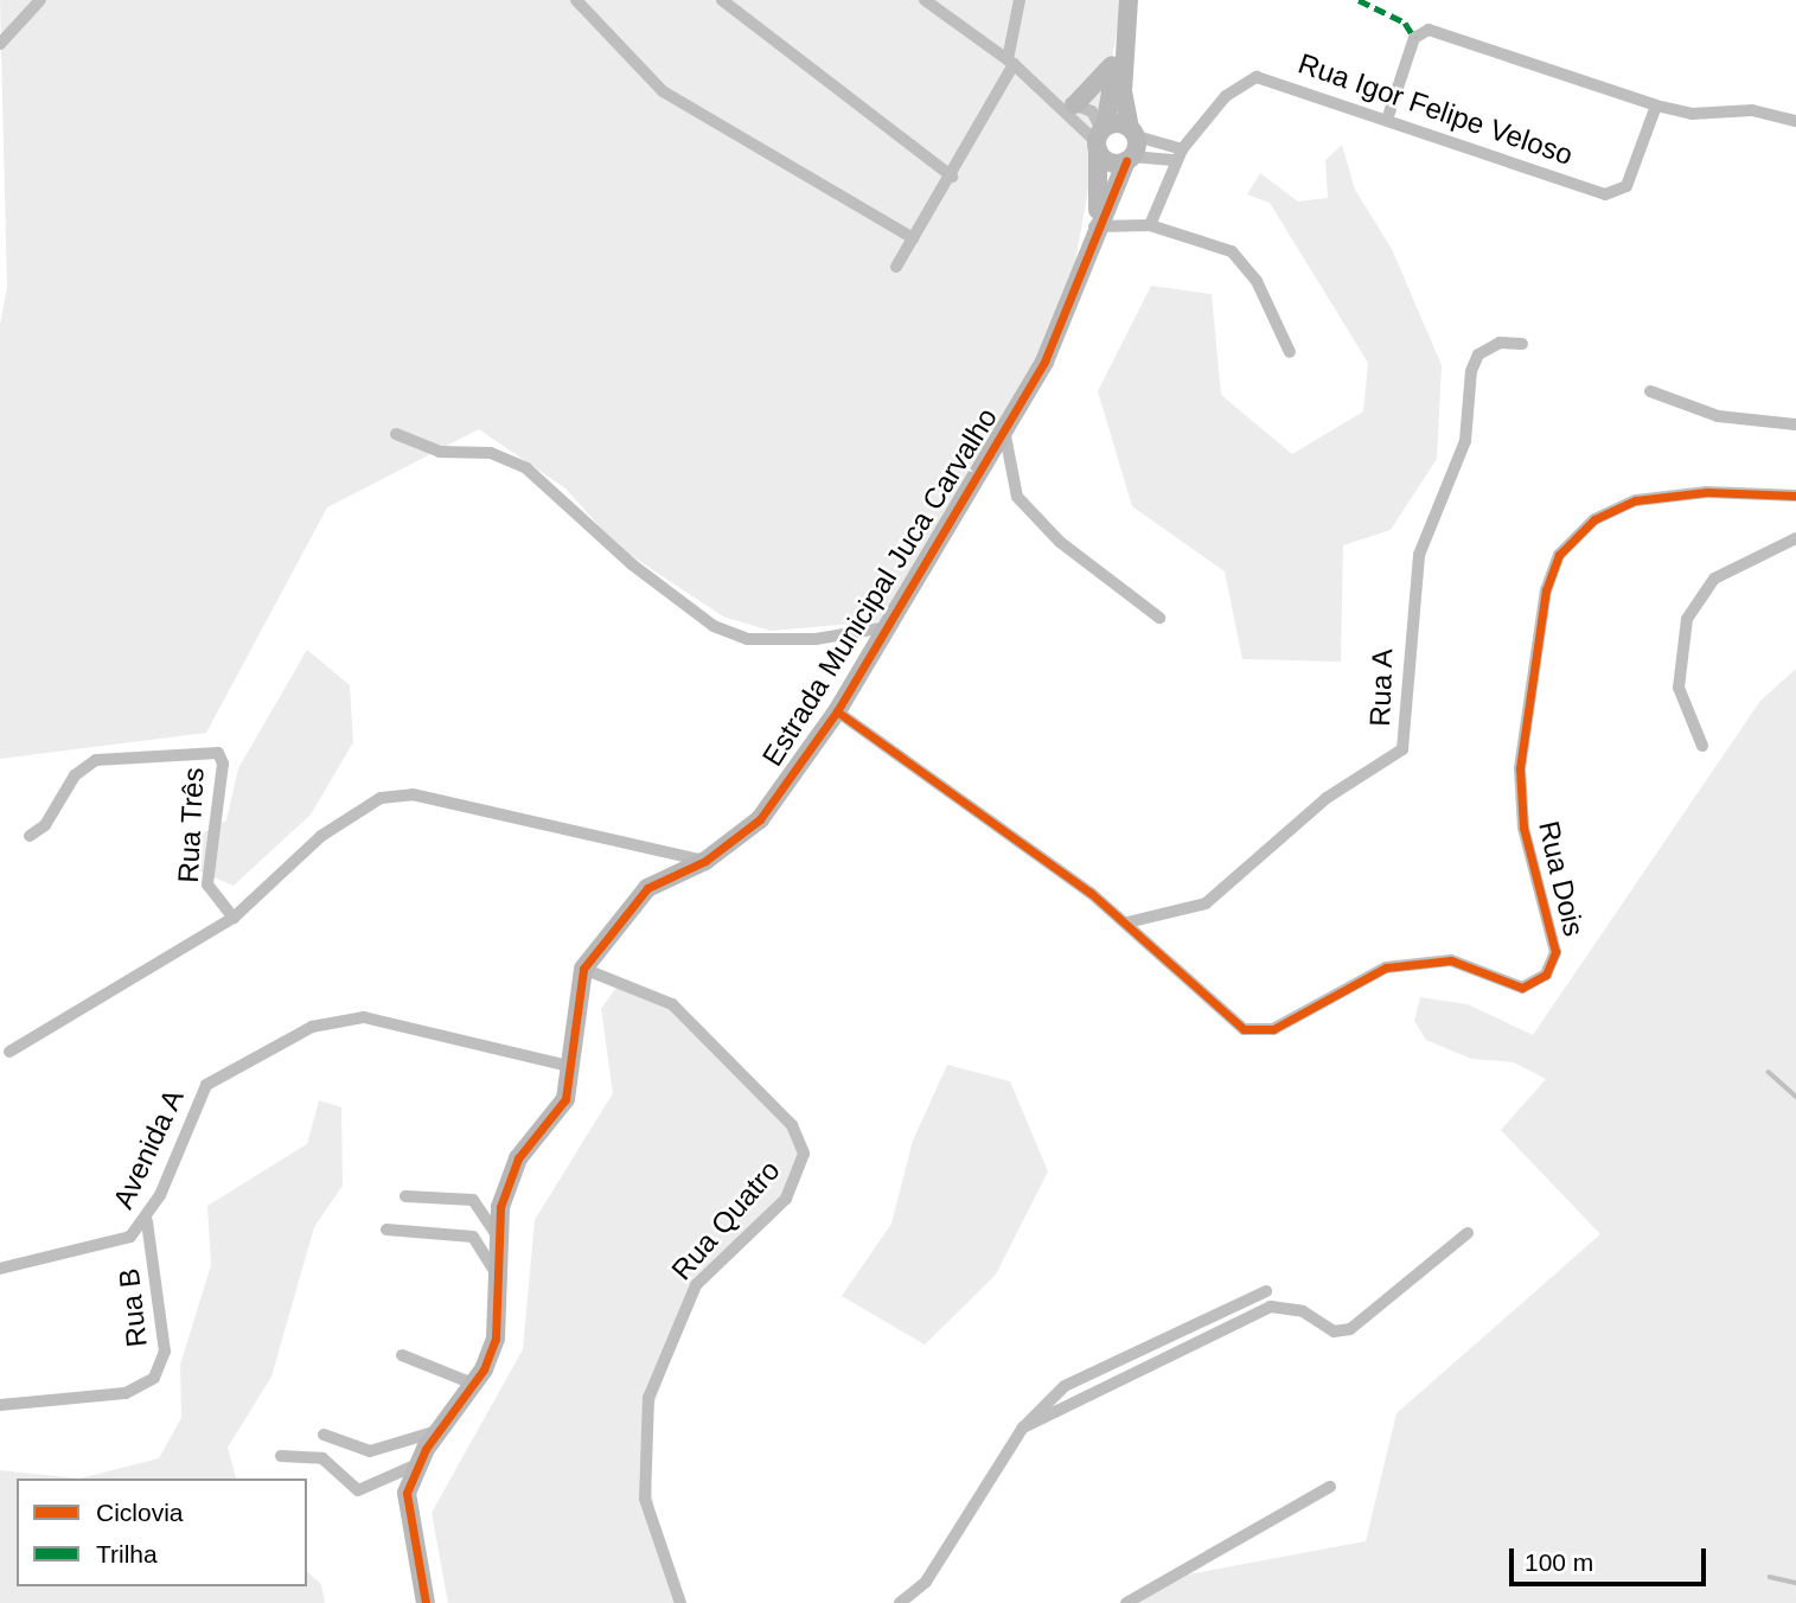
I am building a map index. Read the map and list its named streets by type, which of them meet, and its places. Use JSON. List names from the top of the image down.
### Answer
{
  "streets": {
    "street": [
      "Rua Igor Felipe Veloso",
      "Estrada Municipal Juca Carvalho",
      "Rua A",
      "Rua Três",
      "Rua Dois",
      "Avenida A",
      "Rua Quatro",
      "Rua B"
    ]
  },
  "crossings": [
    ["Estrada Municipal Juca Carvalho", "Rua Dois"],
    ["Estrada Municipal Juca Carvalho", "Rua Quatro"],
    ["Rua A", "Rua Dois"],
    ["Avenida A", "Rua B"]
  ],
  "legend": ["Ciclovia", "Trilha"],
  "scale_bar": "100 m"
}
